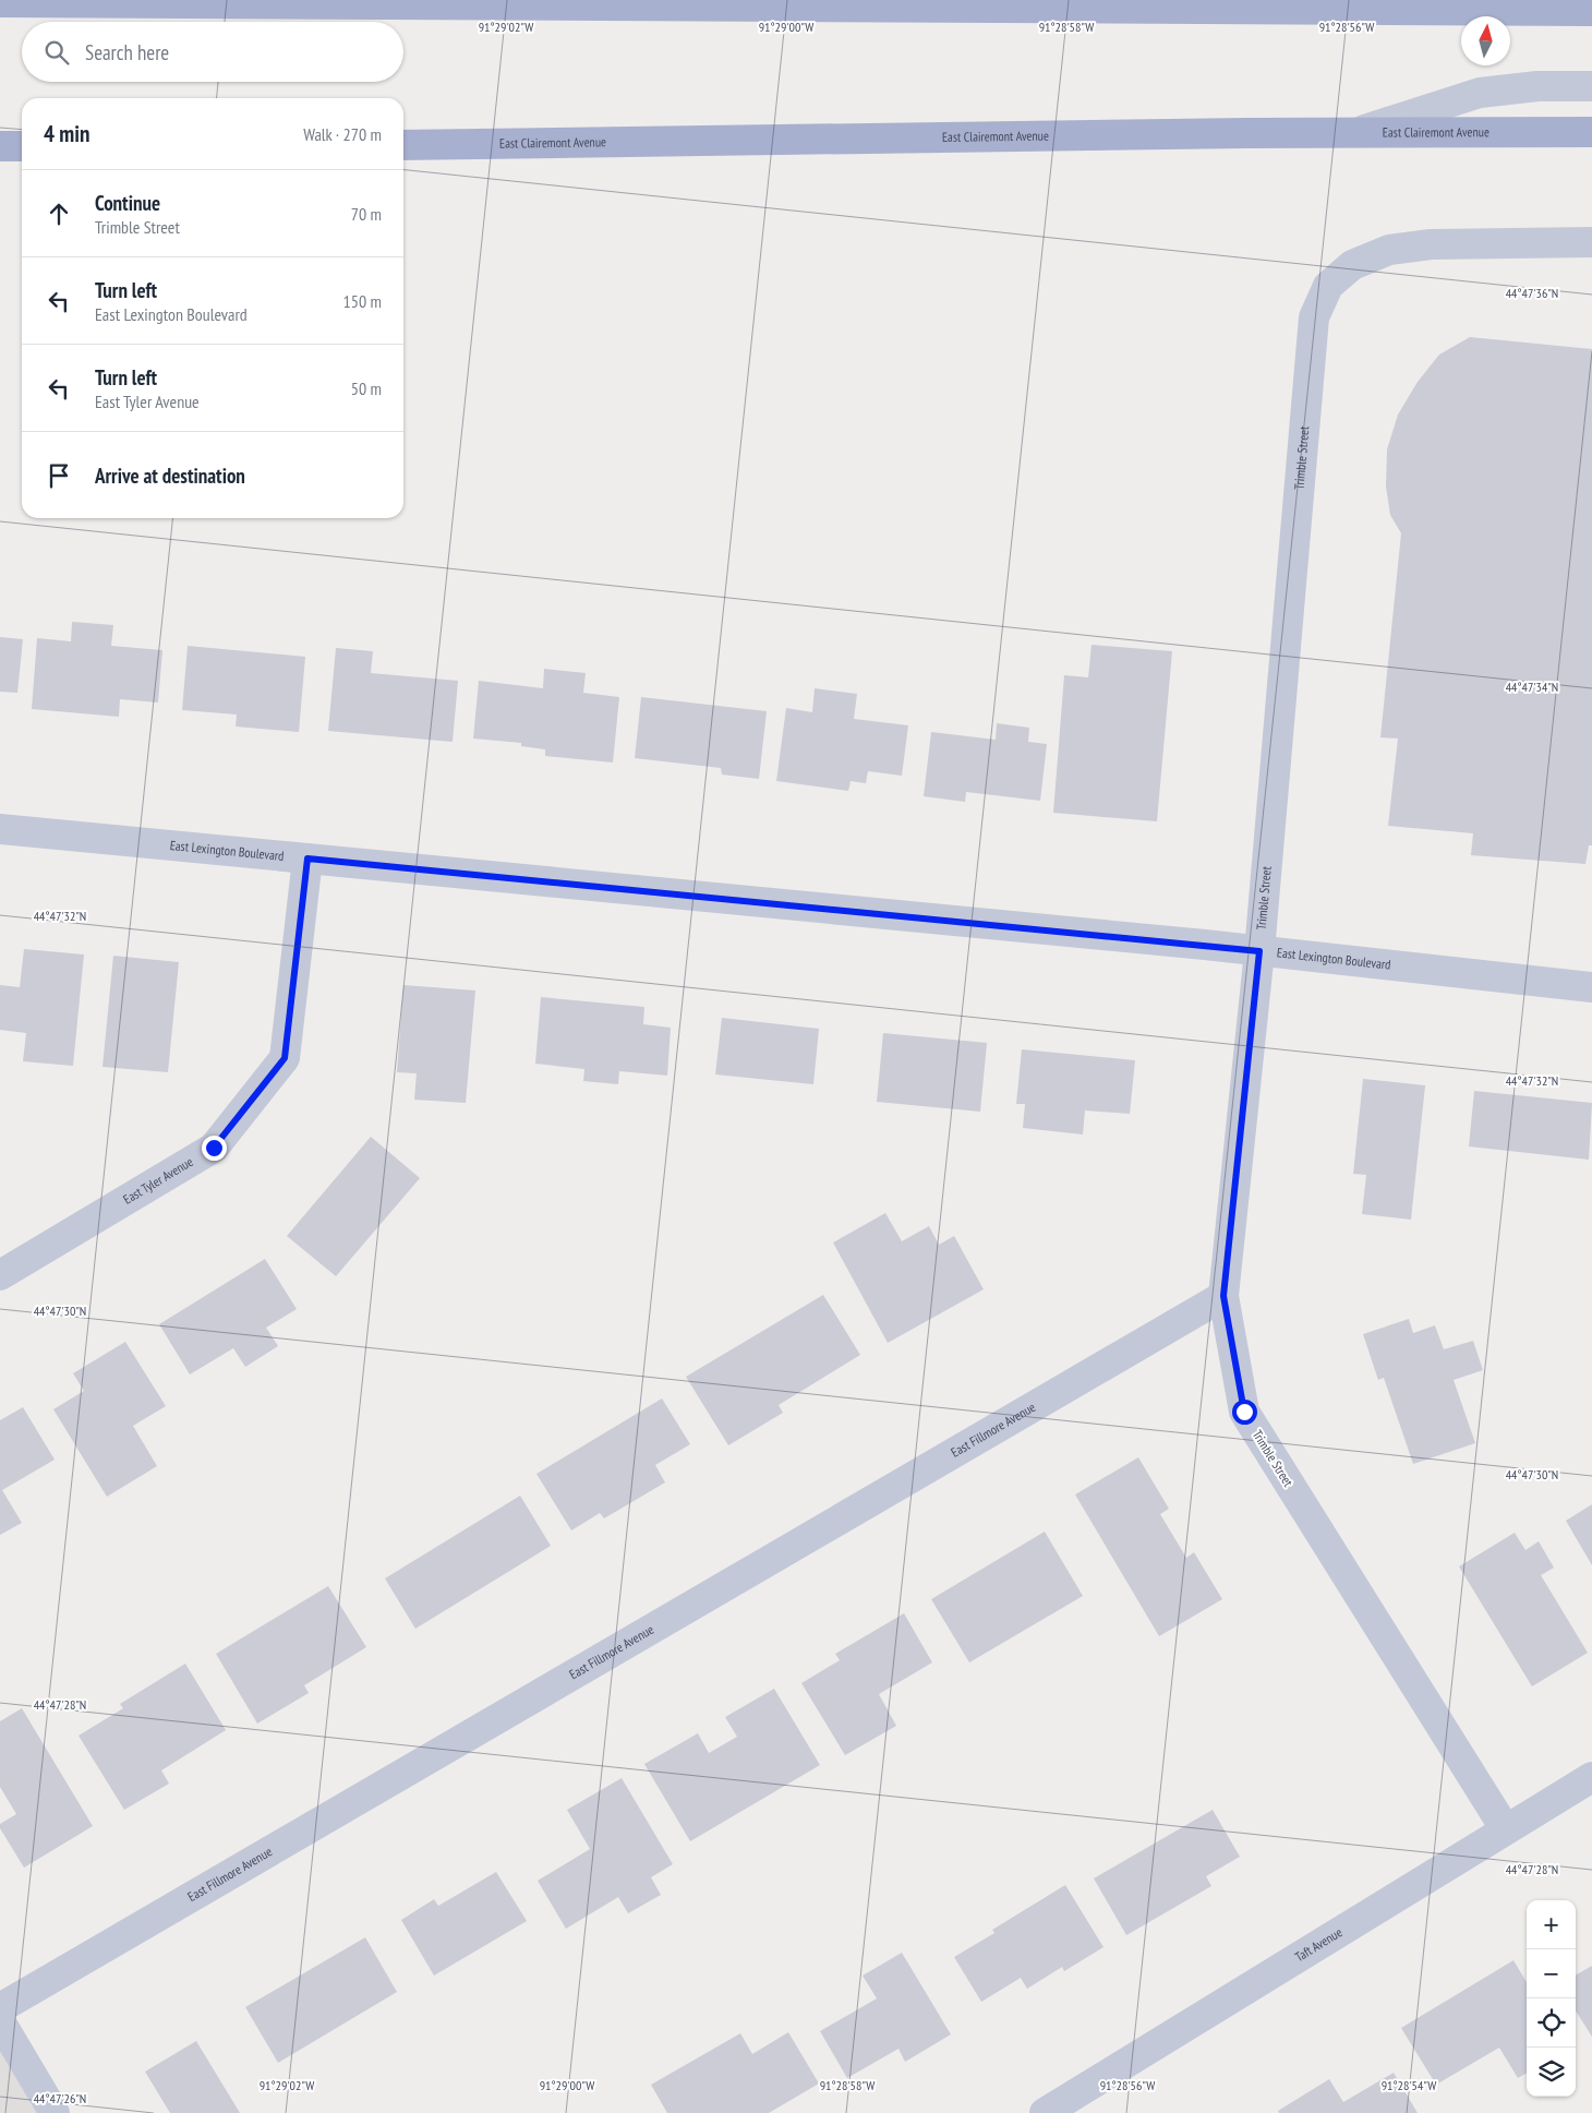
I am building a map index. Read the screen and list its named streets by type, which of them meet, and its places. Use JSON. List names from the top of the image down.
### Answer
{
  "streets": {
    "main road": ["East Clairemont Avenue"],
    "street": [
      "Trimble Street",
      "East Lexington Boulevard",
      "East Tyler Avenue",
      "East Fillmore Avenue",
      "Taft Avenue"
    ]
  },
  "crossings": [
    ["Trimble Street", "East Lexington Boulevard"],
    ["Trimble Street", "East Fillmore Avenue"],
    ["Trimble Street", "Taft Avenue"],
    ["East Lexington Boulevard", "East Tyler Avenue"]
  ],
  "north": "top",
  "page": {
    "search": "Search here",
    "heading": ["4 min", "Walk · 270 m"],
    "list": [
      ["Continue", "Trimble Street", "70 m"],
      ["Turn left", "East Lexington Boulevard", "150 m"],
      ["Turn left", "East Tyler Avenue", "50 m"],
      "Arrive at destination"
    ],
    "map_buttons": ["+", "−"]
  },
  "coordinates": [
    "91°29'02\"W",
    "91°29'00\"W",
    "91°28'58\"W",
    "91°28'56\"W",
    "44°47'36\"N",
    "44°47'34\"N",
    "44°47'32\"N",
    "44°47'30\"N",
    "44°47'28\"N",
    "91°28'54\"W",
    "44°47'26\"N"
  ]
}
